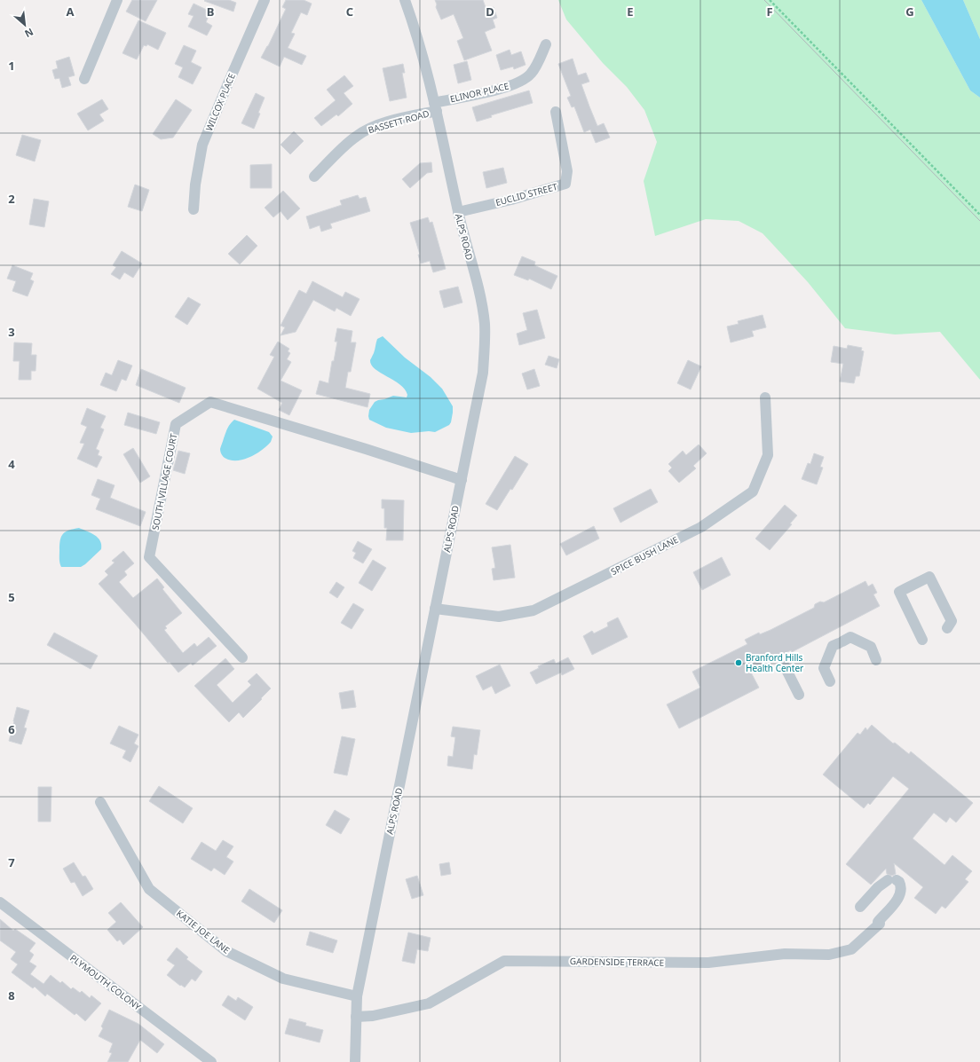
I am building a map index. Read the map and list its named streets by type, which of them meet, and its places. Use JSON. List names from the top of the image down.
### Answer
{
  "streets": {
    "street": [
      "ELINOR PLACE",
      "WILCOX PLACE",
      "BASSETT ROAD",
      "EUCLID STREET",
      "ALPS ROAD",
      "SOUTH VILLAGE COURT",
      "SPICE BUSH LANE",
      "KATIE JOE LANE",
      "GARDENSIDE TERRACE",
      "PLYMOUTH COLONY"
    ]
  },
  "crossings": [
    ["ELINOR PLACE", "BASSETT ROAD"],
    ["ELINOR PLACE", "ALPS ROAD"],
    ["BASSETT ROAD", "ALPS ROAD"],
    ["EUCLID STREET", "ALPS ROAD"],
    ["ALPS ROAD", "SOUTH VILLAGE COURT"],
    ["ALPS ROAD", "SPICE BUSH LANE"],
    ["ALPS ROAD", "KATIE JOE LANE"],
    ["ALPS ROAD", "GARDENSIDE TERRACE"]
  ],
  "places": ["Branford Hills Health Center"],
  "north": "bottom right",
  "grid": {
    "columns": [
      "A",
      "B",
      "C",
      "D",
      "E",
      "F",
      "G"
    ],
    "rows": [
      "1",
      "2",
      "3",
      "4",
      "5",
      "6",
      "7",
      "8"
    ]
  }
}
